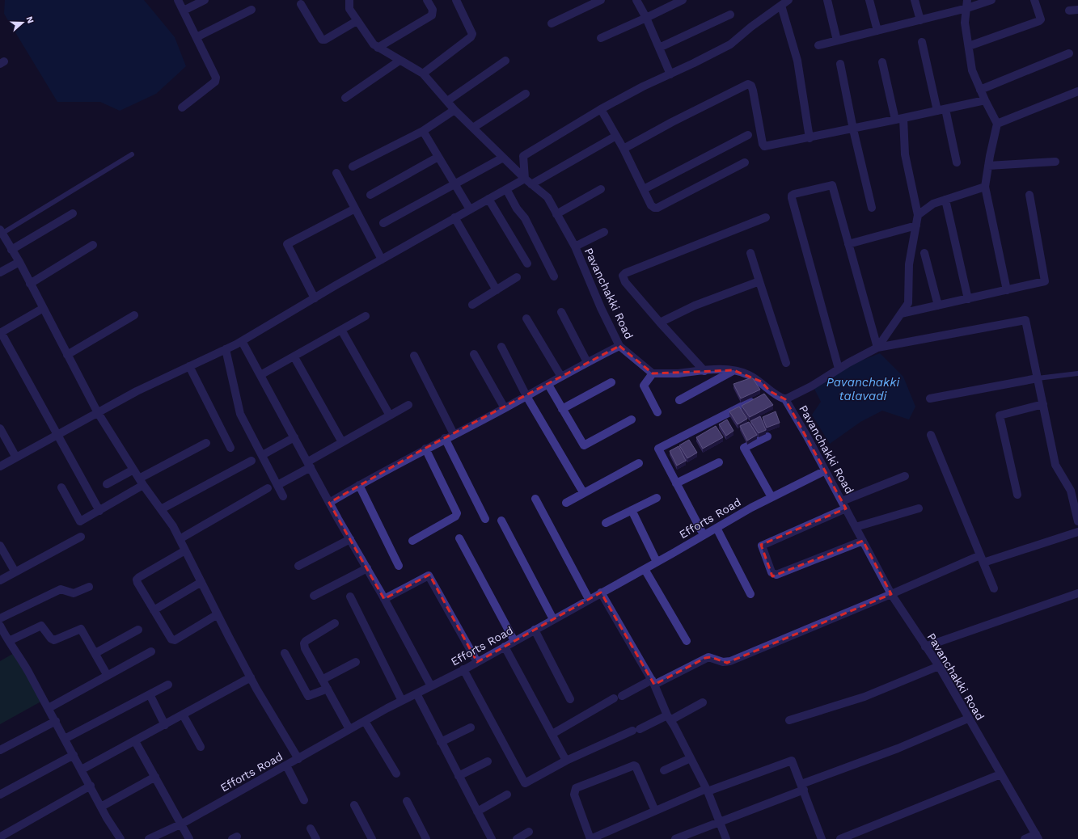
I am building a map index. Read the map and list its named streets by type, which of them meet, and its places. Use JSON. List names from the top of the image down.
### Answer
{
  "streets": {
    "street": ["Pavanchakki Road", "Efforts Road"]
  },
  "crossings": [
    ["Pavanchakki Road", "Efforts Road"]
  ],
  "water": ["Pavanchakki talavadi"],
  "north": "right"
}
